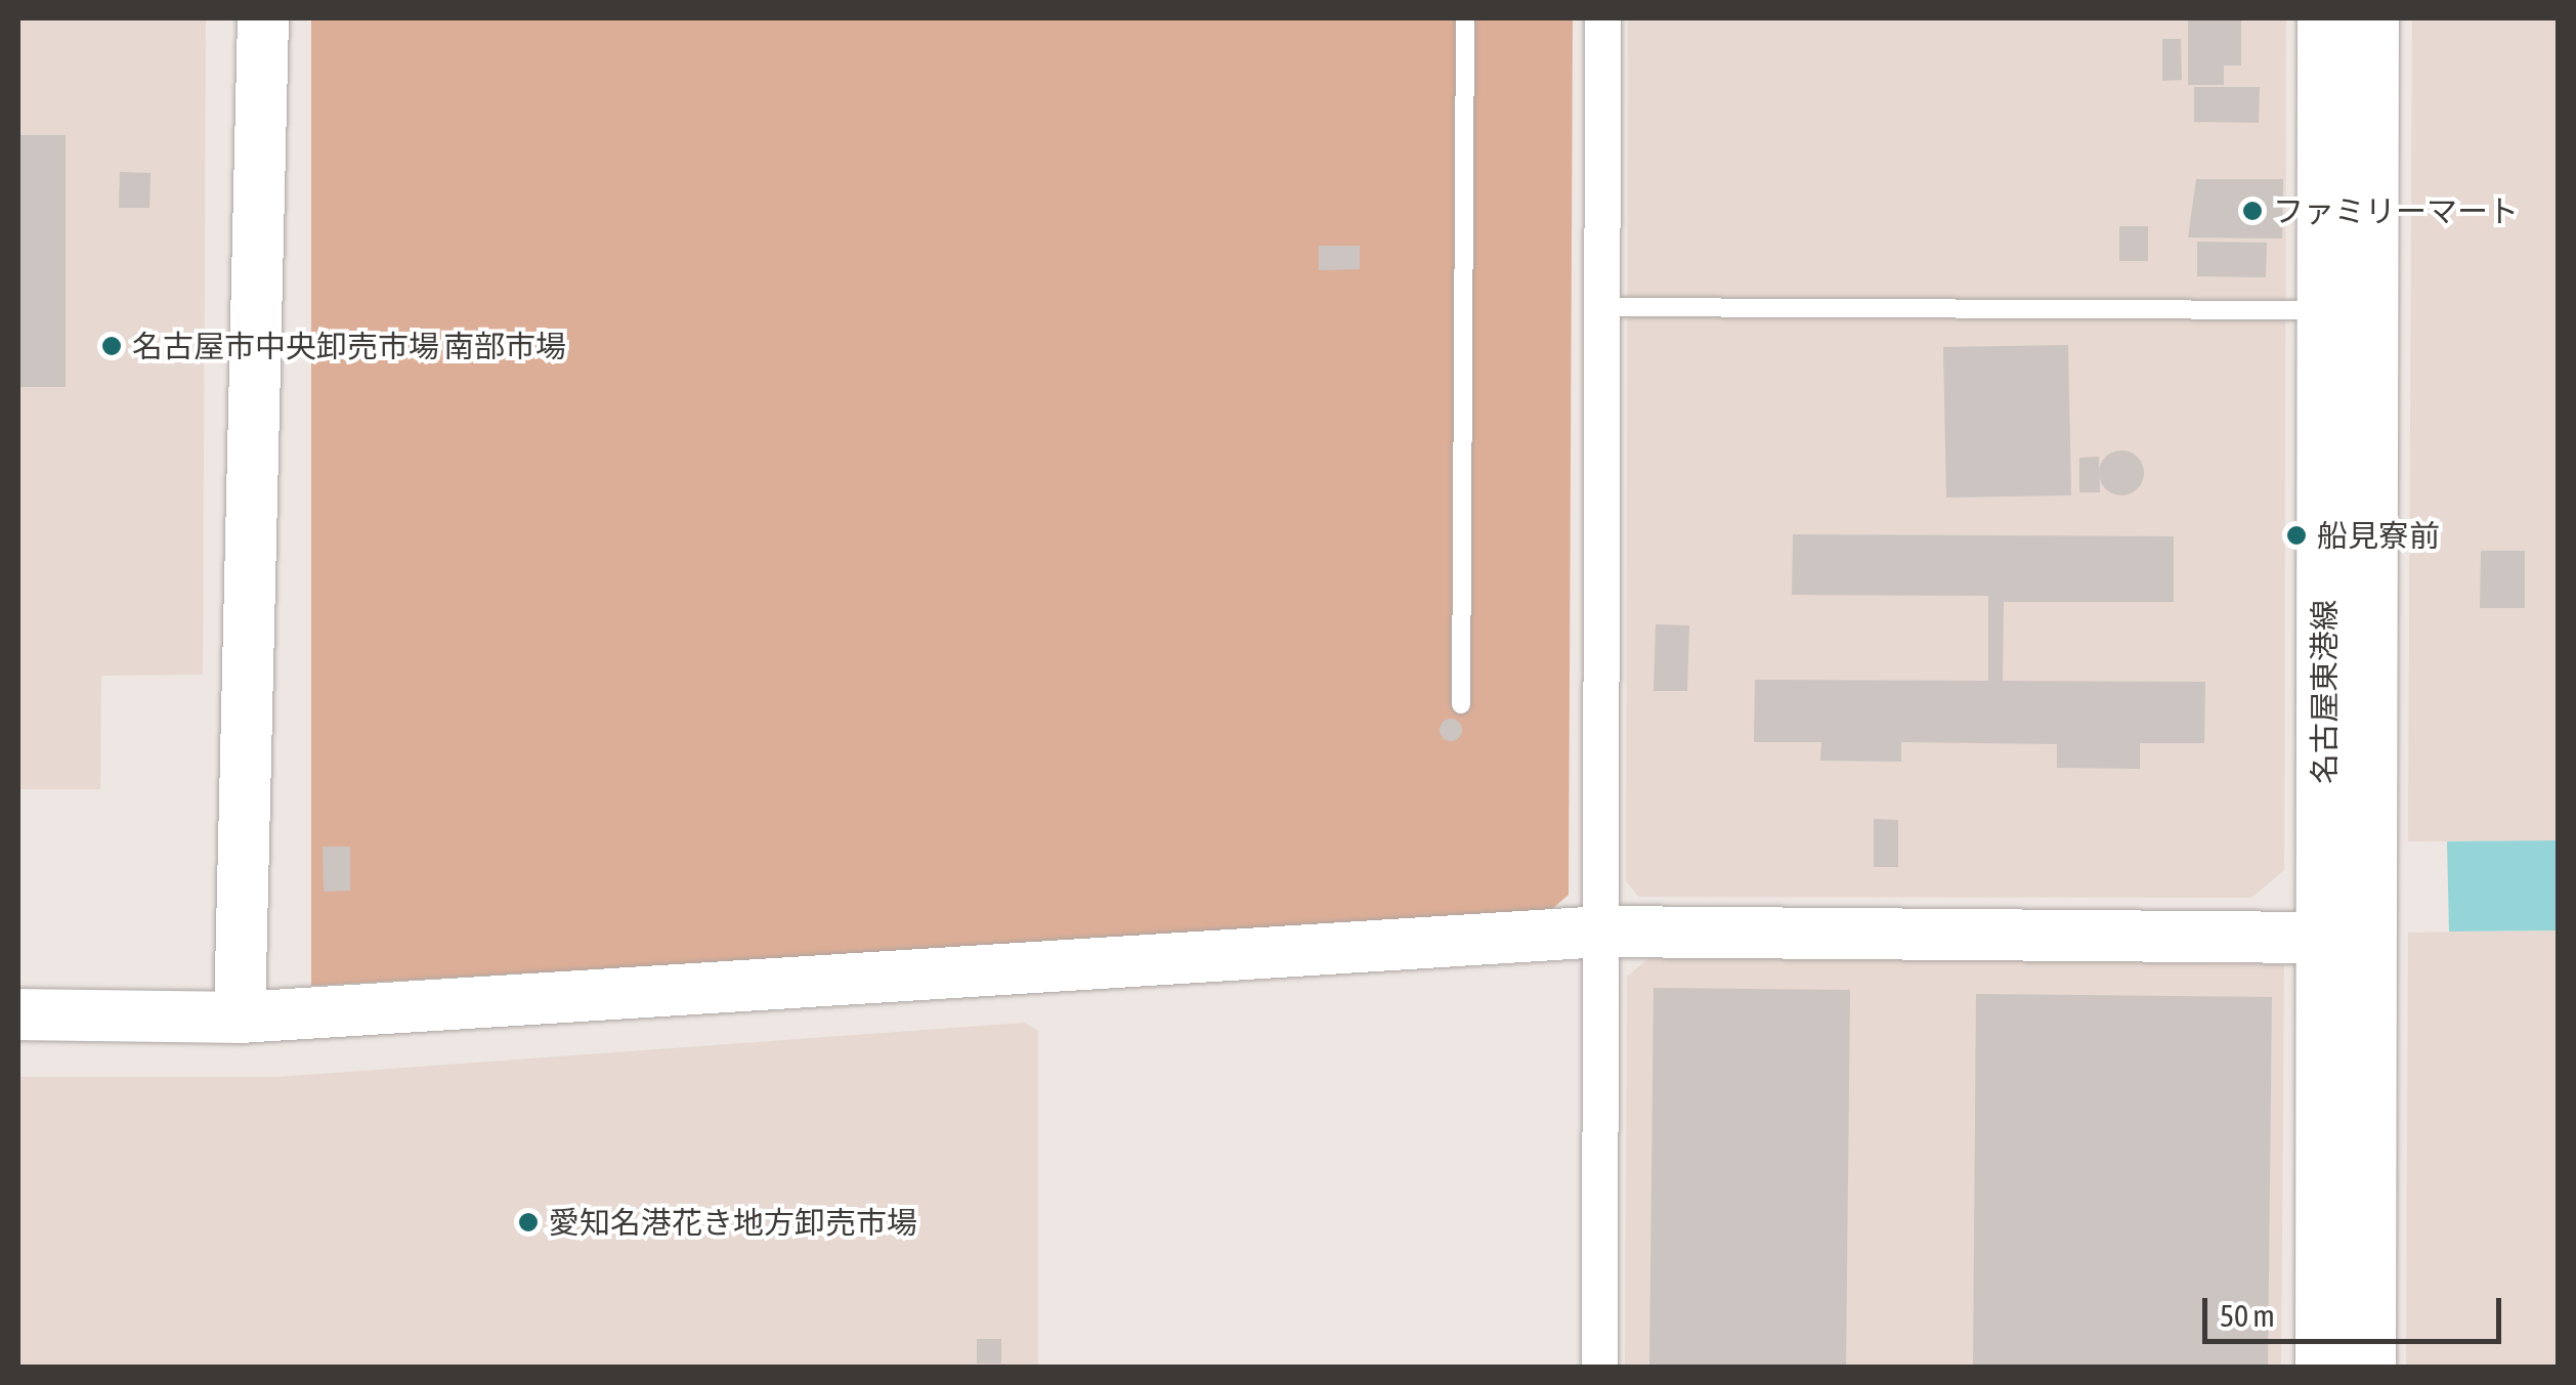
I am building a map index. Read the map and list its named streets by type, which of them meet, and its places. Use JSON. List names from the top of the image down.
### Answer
{
  "streets": {
    "street": ["名古屋東港線"]
  },
  "places": [
    "ファミリーマート",
    "名古屋市中央卸売市場 南部市場",
    "船見寮前",
    "愛知名港花き地方卸売市場"
  ],
  "scale_bar": "50 m"
}
